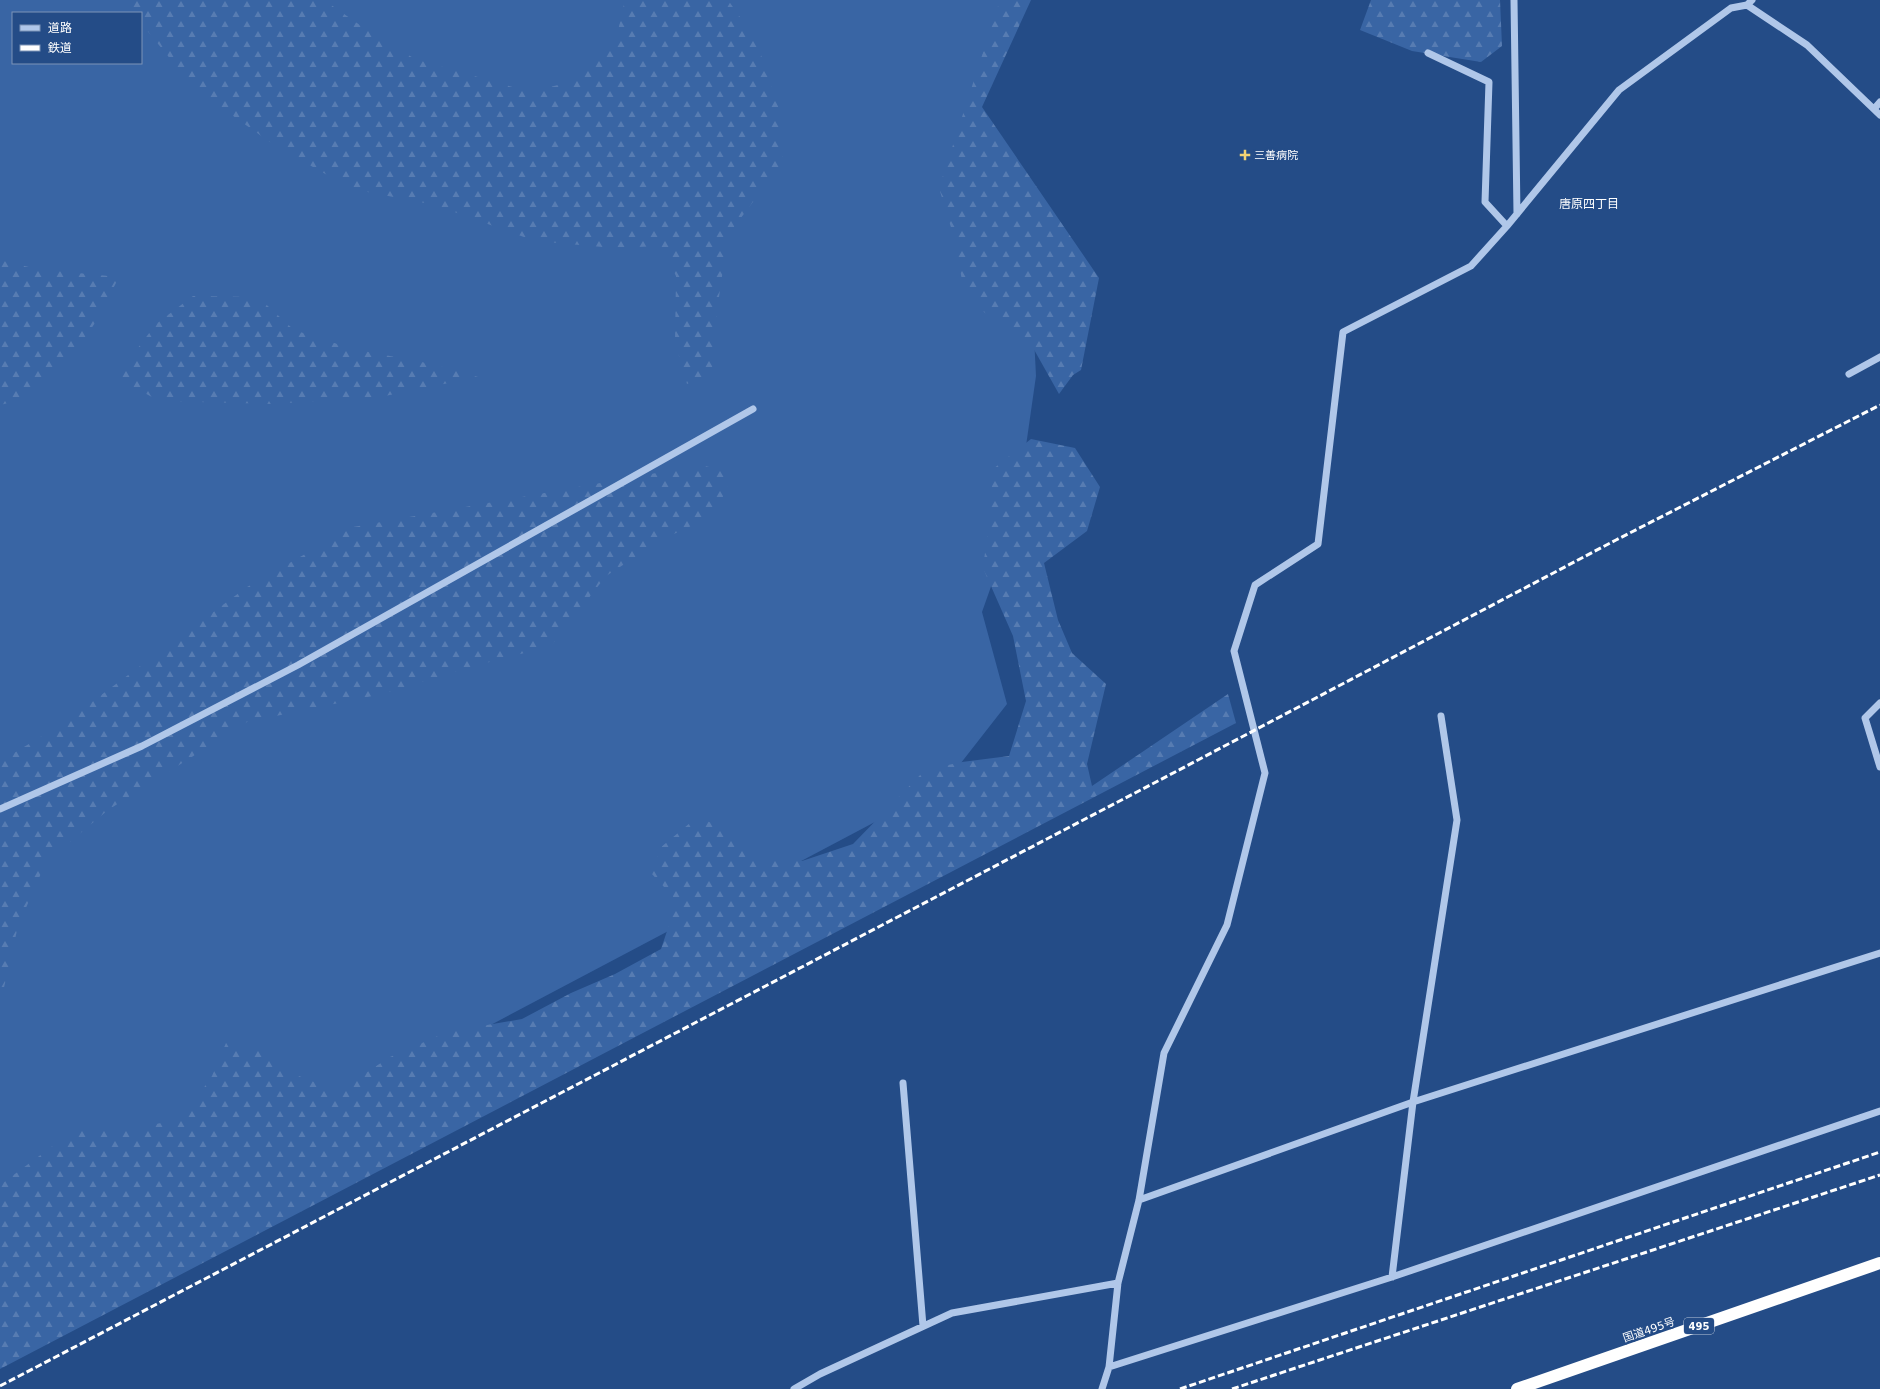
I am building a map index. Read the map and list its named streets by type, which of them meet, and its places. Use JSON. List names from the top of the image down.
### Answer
{
  "streets": {
    "highway": ["495", "国道495号"]
  },
  "districts": ["唐原四丁目"],
  "places": {
    "health": ["三善病院"]
  },
  "legend": ["道路", "鉄道"]
}
